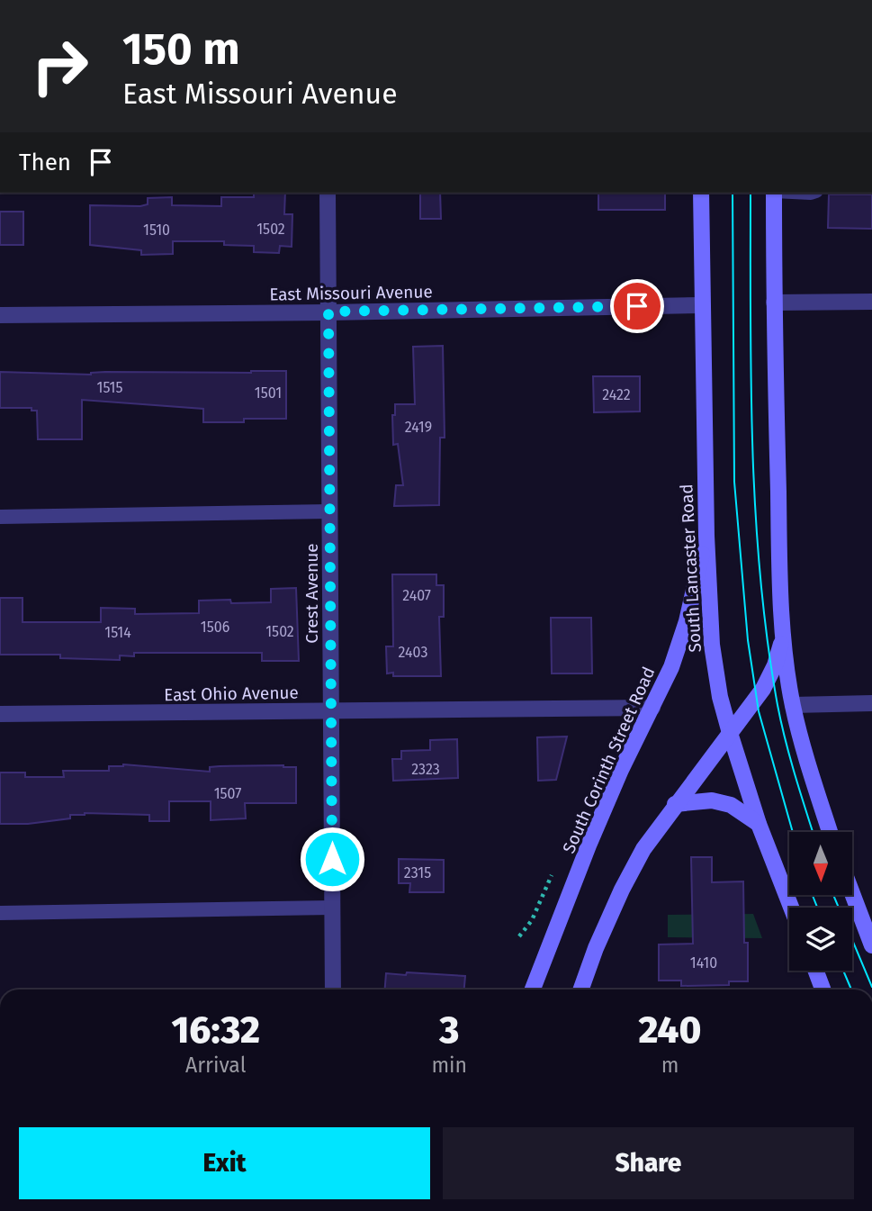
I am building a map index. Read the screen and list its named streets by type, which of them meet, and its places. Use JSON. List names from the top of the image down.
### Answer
{
  "streets": {
    "main road": ["South Lancaster Road", "South Corinth Street Road"],
    "street": ["East Missouri Avenue", "Crest Avenue", "East Ohio Avenue"]
  },
  "crossings": [
    ["East Missouri Avenue", "South Lancaster Road"],
    ["East Missouri Avenue", "Crest Avenue"],
    ["South Lancaster Road", "South Corinth Street Road"],
    ["Crest Avenue", "East Ohio Avenue"],
    ["East Ohio Avenue", "South Corinth Street Road"]
  ],
  "house_numbers": [
    "1502",
    "1510",
    "1515",
    "1501",
    "2422",
    "2419",
    "2407",
    "1506",
    "1502",
    "1514",
    "2403",
    "2323",
    "1507",
    "2315",
    "1410"
  ],
  "north": "bottom",
  "page": {
    "turn": ["150 m", "East Missouri Avenue"],
    "then": "Then",
    "eta": [
      "16:32",
      "Arrival",
      "3",
      "min",
      "240",
      "m"
    ],
    "buttons": ["Exit", "Share"]
  }
}
